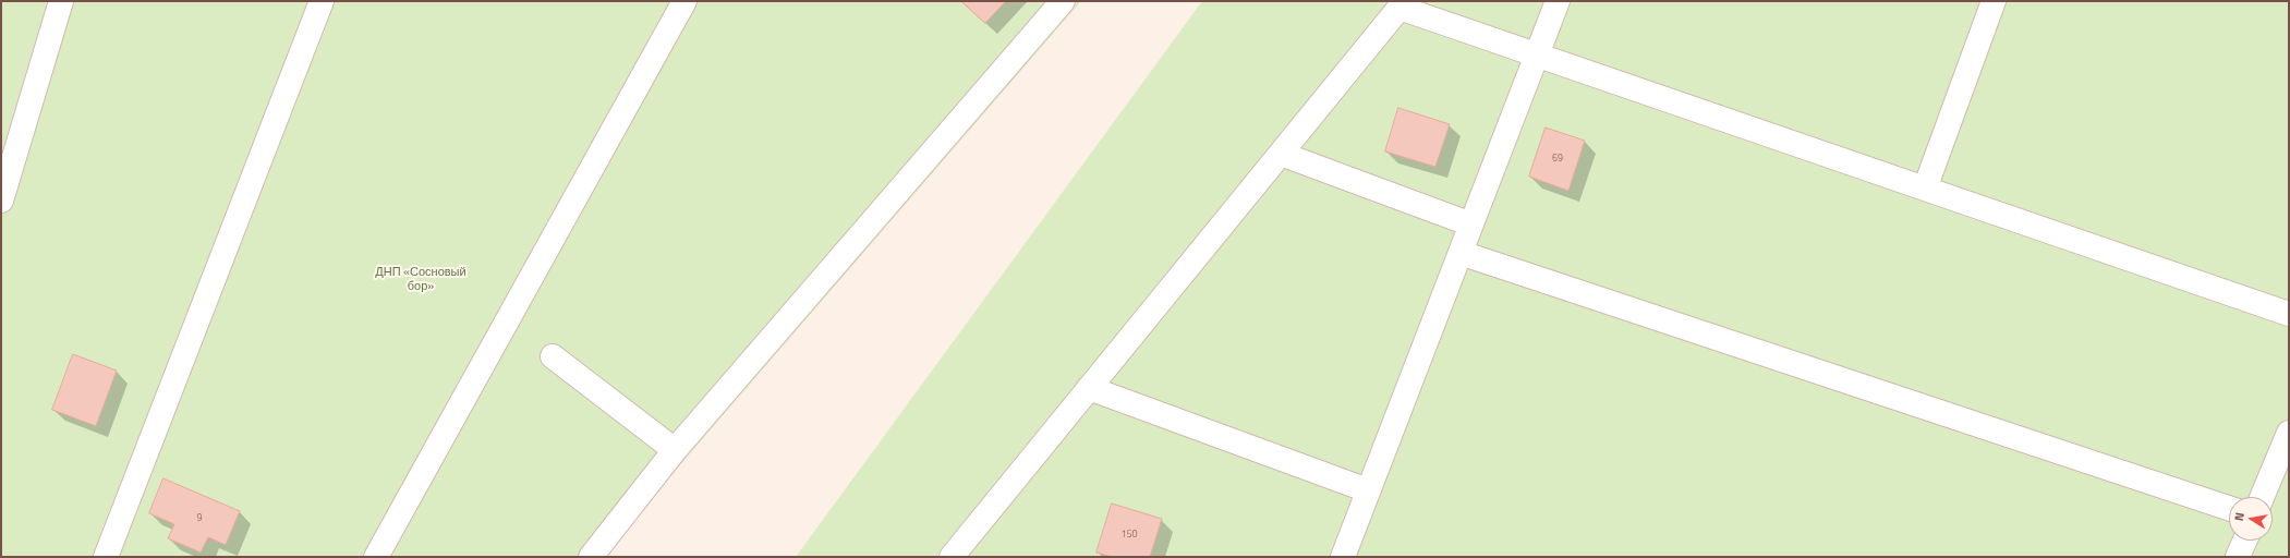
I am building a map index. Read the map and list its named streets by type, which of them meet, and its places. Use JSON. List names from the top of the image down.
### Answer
{
  "parks": ["ДНП «Сосновый бор»"],
  "house_numbers": ["69", "9", "150"],
  "north": "left"
}
